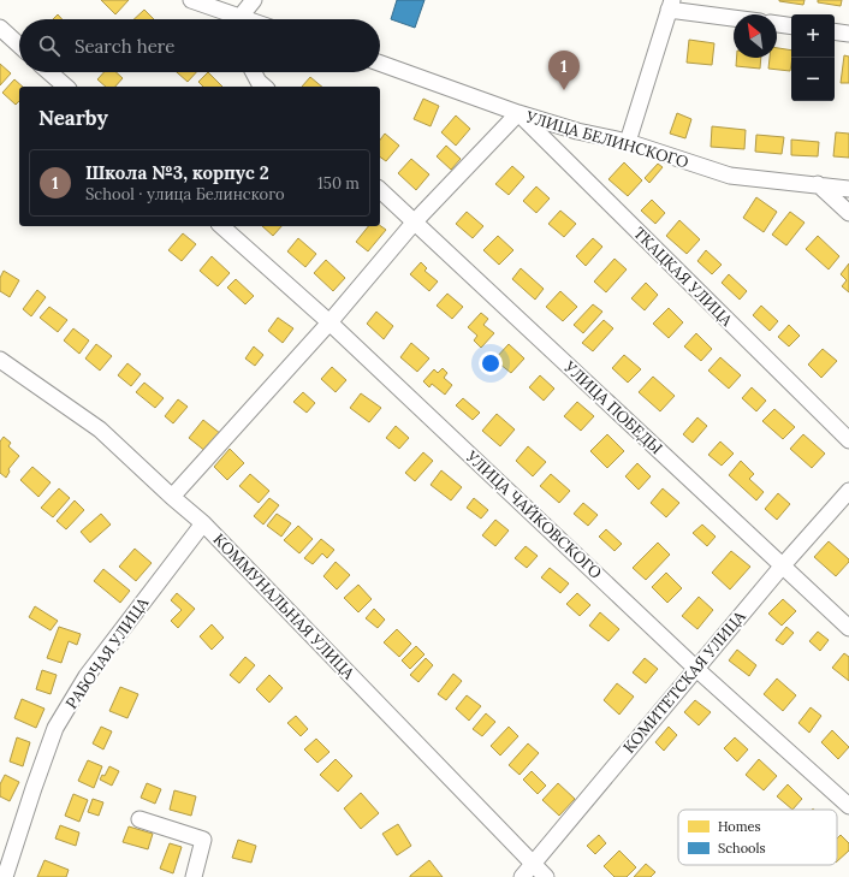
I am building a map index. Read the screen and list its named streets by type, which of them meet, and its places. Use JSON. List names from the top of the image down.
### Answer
{
  "streets": {
    "street": [
      "УЛИЦА БЕЛИНСКОГО",
      "ТКАЦКАЯ УЛИЦА",
      "УЛИЦА ПОБЕДЫ",
      "УЛИЦА ЧАЙКОВСКОГО",
      "КОММУНАЛЬНАЯ УЛИЦА",
      "РАБОЧАЯ УЛИЦА",
      "КОМИТЕТСКАЯ УЛИЦА"
    ]
  },
  "crossings": [
    ["УЛИЦА БЕЛИНСКОГО", "ТКАЦКАЯ УЛИЦА"],
    ["УЛИЦА ПОБЕДЫ", "КОМИТЕТСКАЯ УЛИЦА"],
    ["УЛИЦА ЧАЙКОВСКОГО", "КОМИТЕТСКАЯ УЛИЦА"],
    ["КОММУНАЛЬНАЯ УЛИЦА", "РАБОЧАЯ УЛИЦА"],
    ["КОММУНАЛЬНАЯ УЛИЦА", "КОМИТЕТСКАЯ УЛИЦА"]
  ],
  "legend": ["Homes", "Schools"],
  "north": "top left",
  "page": {
    "map_buttons": ["+", "−"],
    "search": "Search here",
    "pins": "1",
    "heading": "Nearby",
    "list": [
      {
        "mark": "1",
        "name": "Школа №3, корпус 2",
        "note": "School · улица Белинского",
        "value": "150 m"
      }
    ]
  }
}
